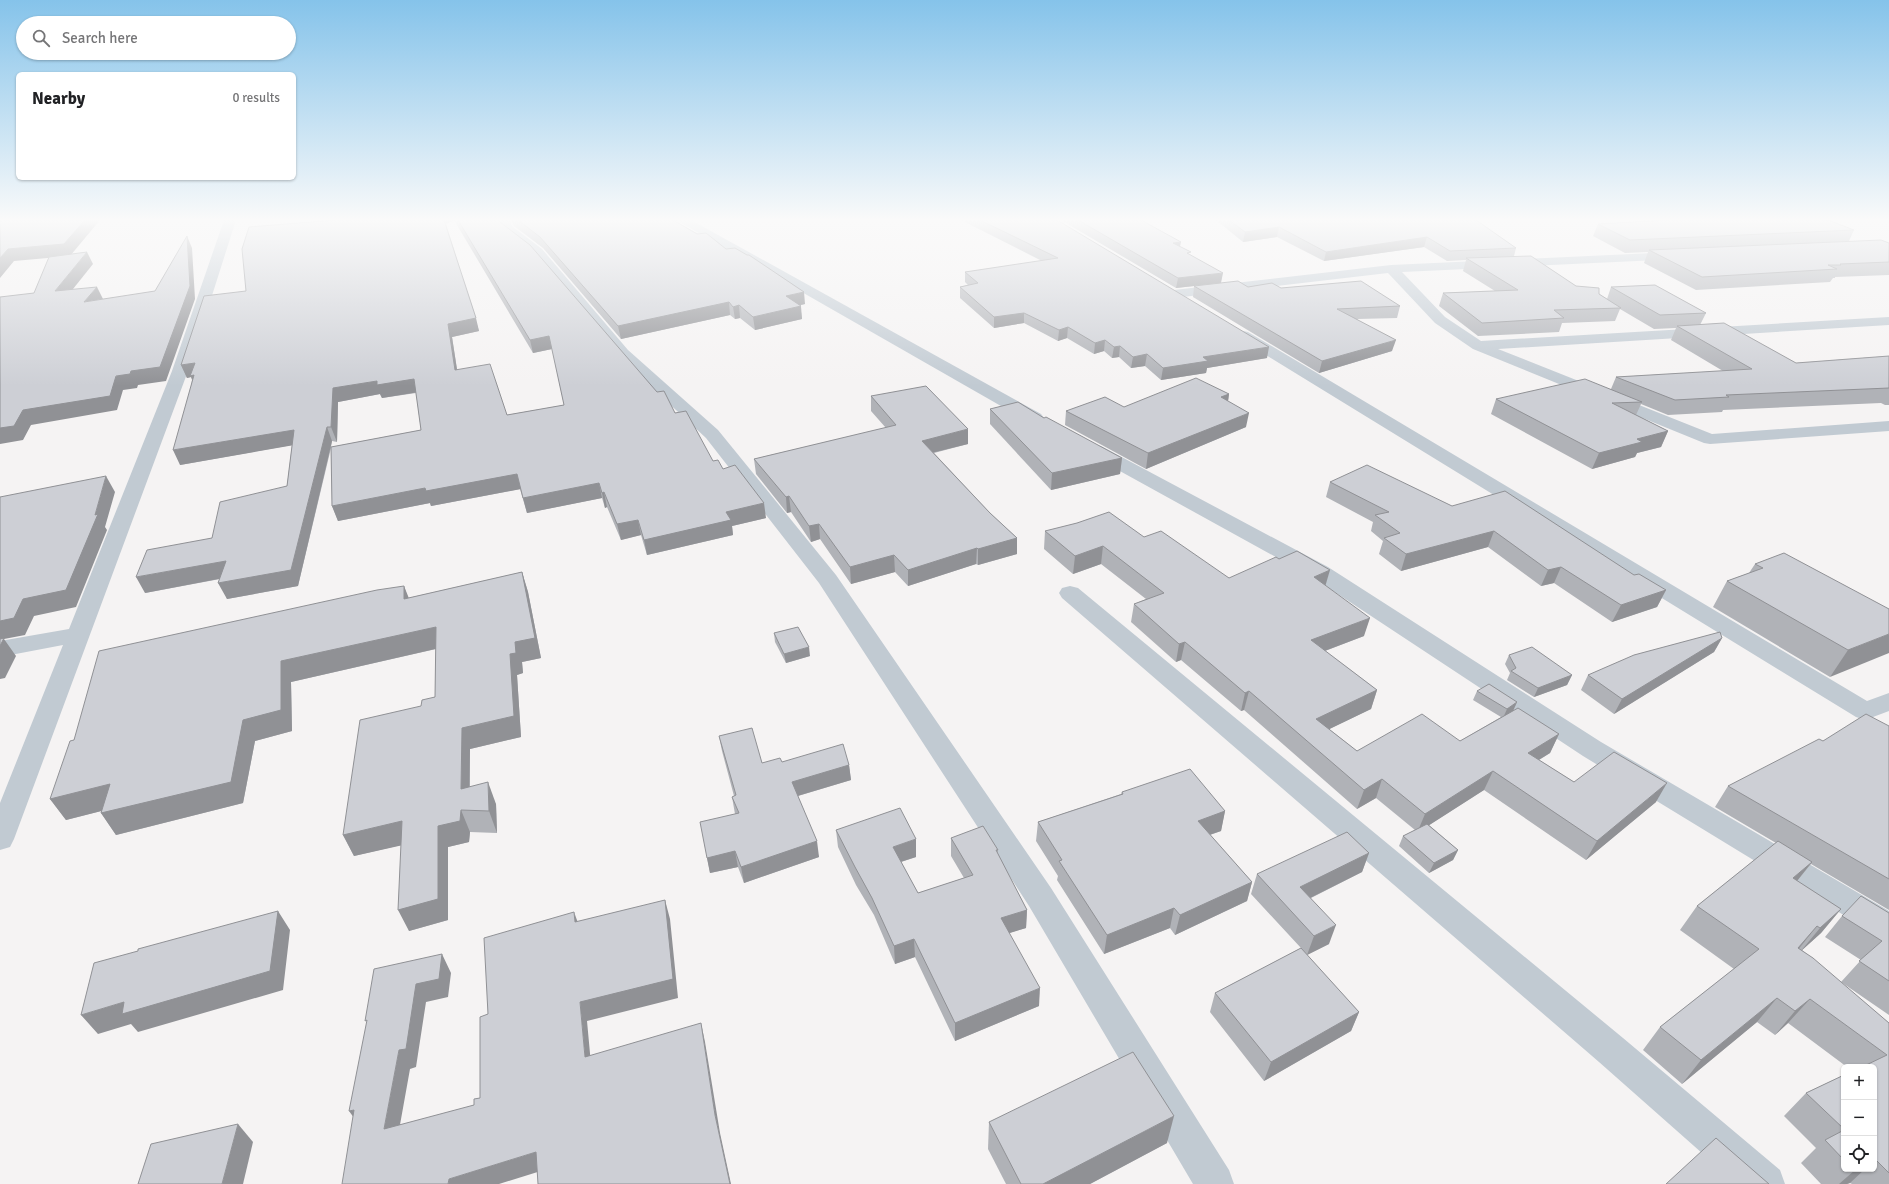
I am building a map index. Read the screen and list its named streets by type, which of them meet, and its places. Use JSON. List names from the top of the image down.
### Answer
{
  "page": {
    "search": "Search here",
    "heading": ["Nearby", "0 results"],
    "map_buttons": ["+", "−"]
  }
}
